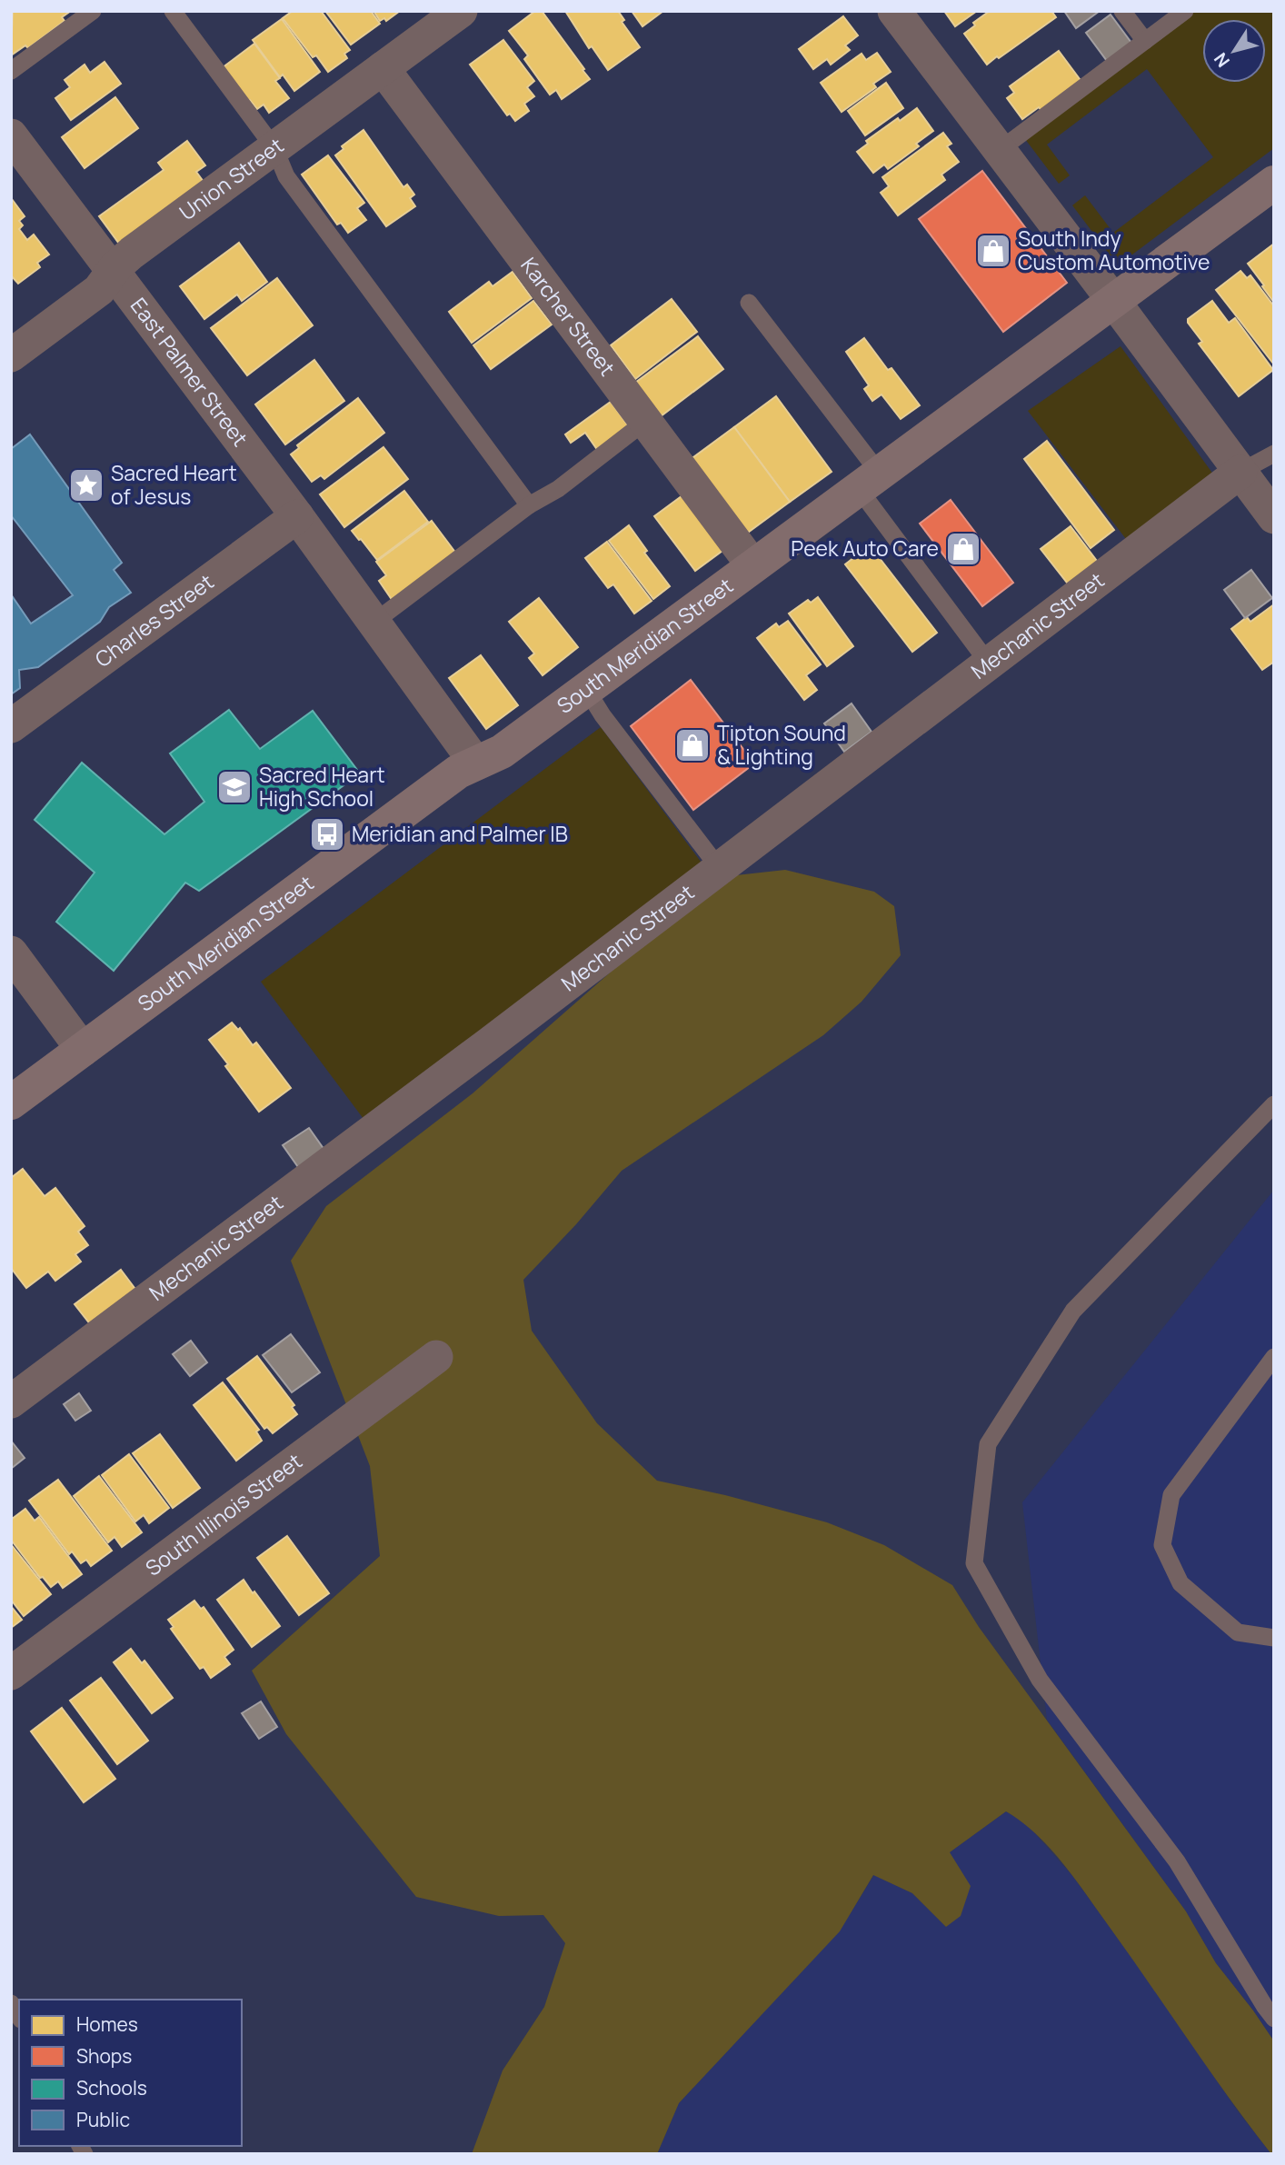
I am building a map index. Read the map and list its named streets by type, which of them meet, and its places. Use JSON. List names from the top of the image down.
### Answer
{
  "streets": {
    "main road": ["South Meridian Street"],
    "street": [
      "Union Street",
      "Karcher Street",
      "East Palmer Street",
      "Charles Street",
      "Mechanic Street",
      "South Illinois Street"
    ]
  },
  "crossings": [
    ["Union Street", "Karcher Street"],
    ["Union Street", "East Palmer Street"],
    ["Karcher Street", "South Meridian Street"],
    ["East Palmer Street", "Charles Street"],
    ["East Palmer Street", "South Meridian Street"]
  ],
  "places": {
    "shop": ["South Indy Custom Automotive", "Peek Auto Care", "Tipton Sound & Lighting"],
    "place": ["Sacred Heart of Jesus"],
    "school or university": ["Sacred Heart High School"],
    "bus stop": ["Meridian and Palmer IB"]
  },
  "legend": [
    "Homes",
    "Shops",
    "Schools",
    "Public"
  ],
  "north": "bottom left"
}
